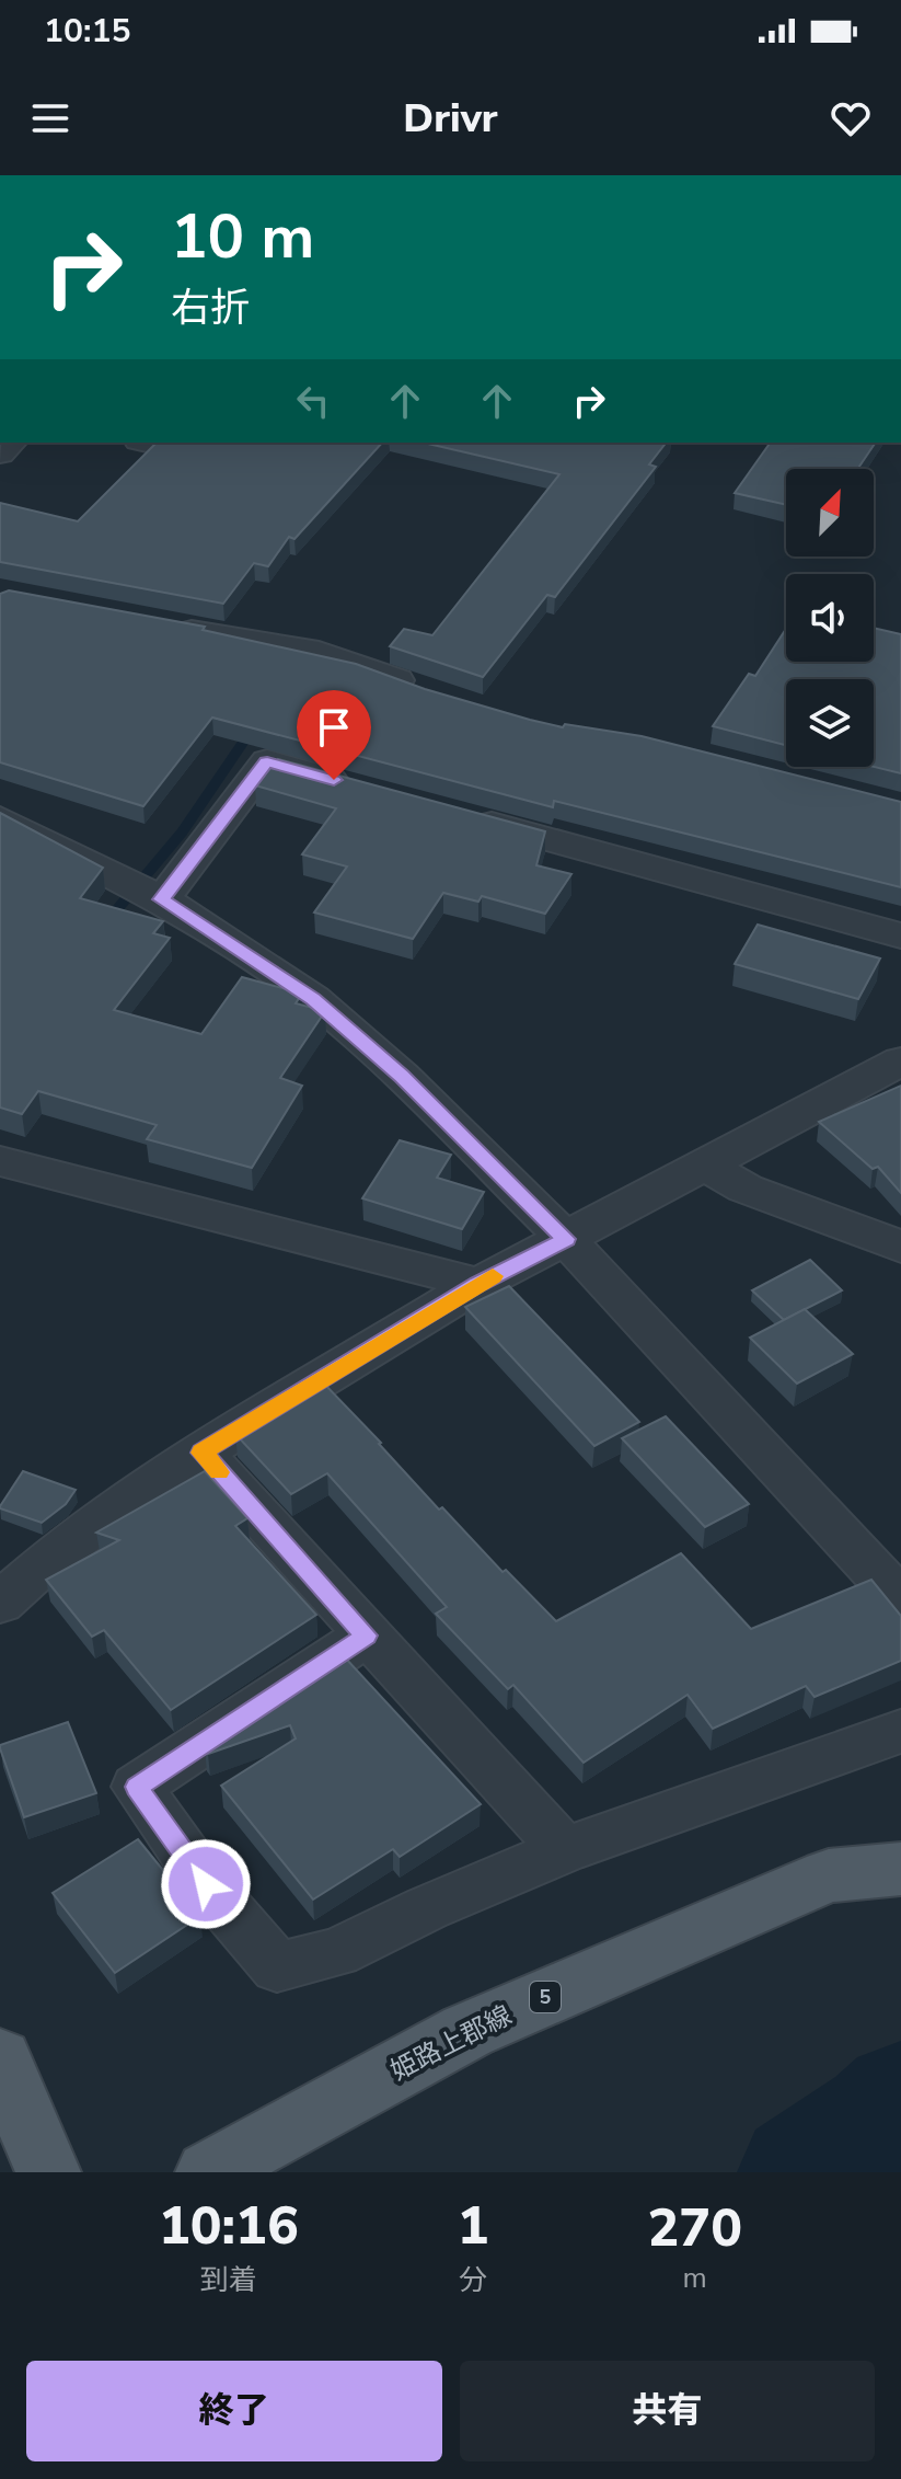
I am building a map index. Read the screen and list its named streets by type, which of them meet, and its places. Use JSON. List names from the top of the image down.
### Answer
{
  "streets": {
    "main road": ["5", "姫路上郡線"]
  },
  "north": "top right",
  "page": {
    "status": "10:15",
    "header": "Drivr",
    "turn": ["10 m", "右折"],
    "eta": [
      "10:16",
      "到着",
      "1",
      "分",
      "270",
      "m"
    ],
    "buttons": ["終了", "共有"]
  }
}
